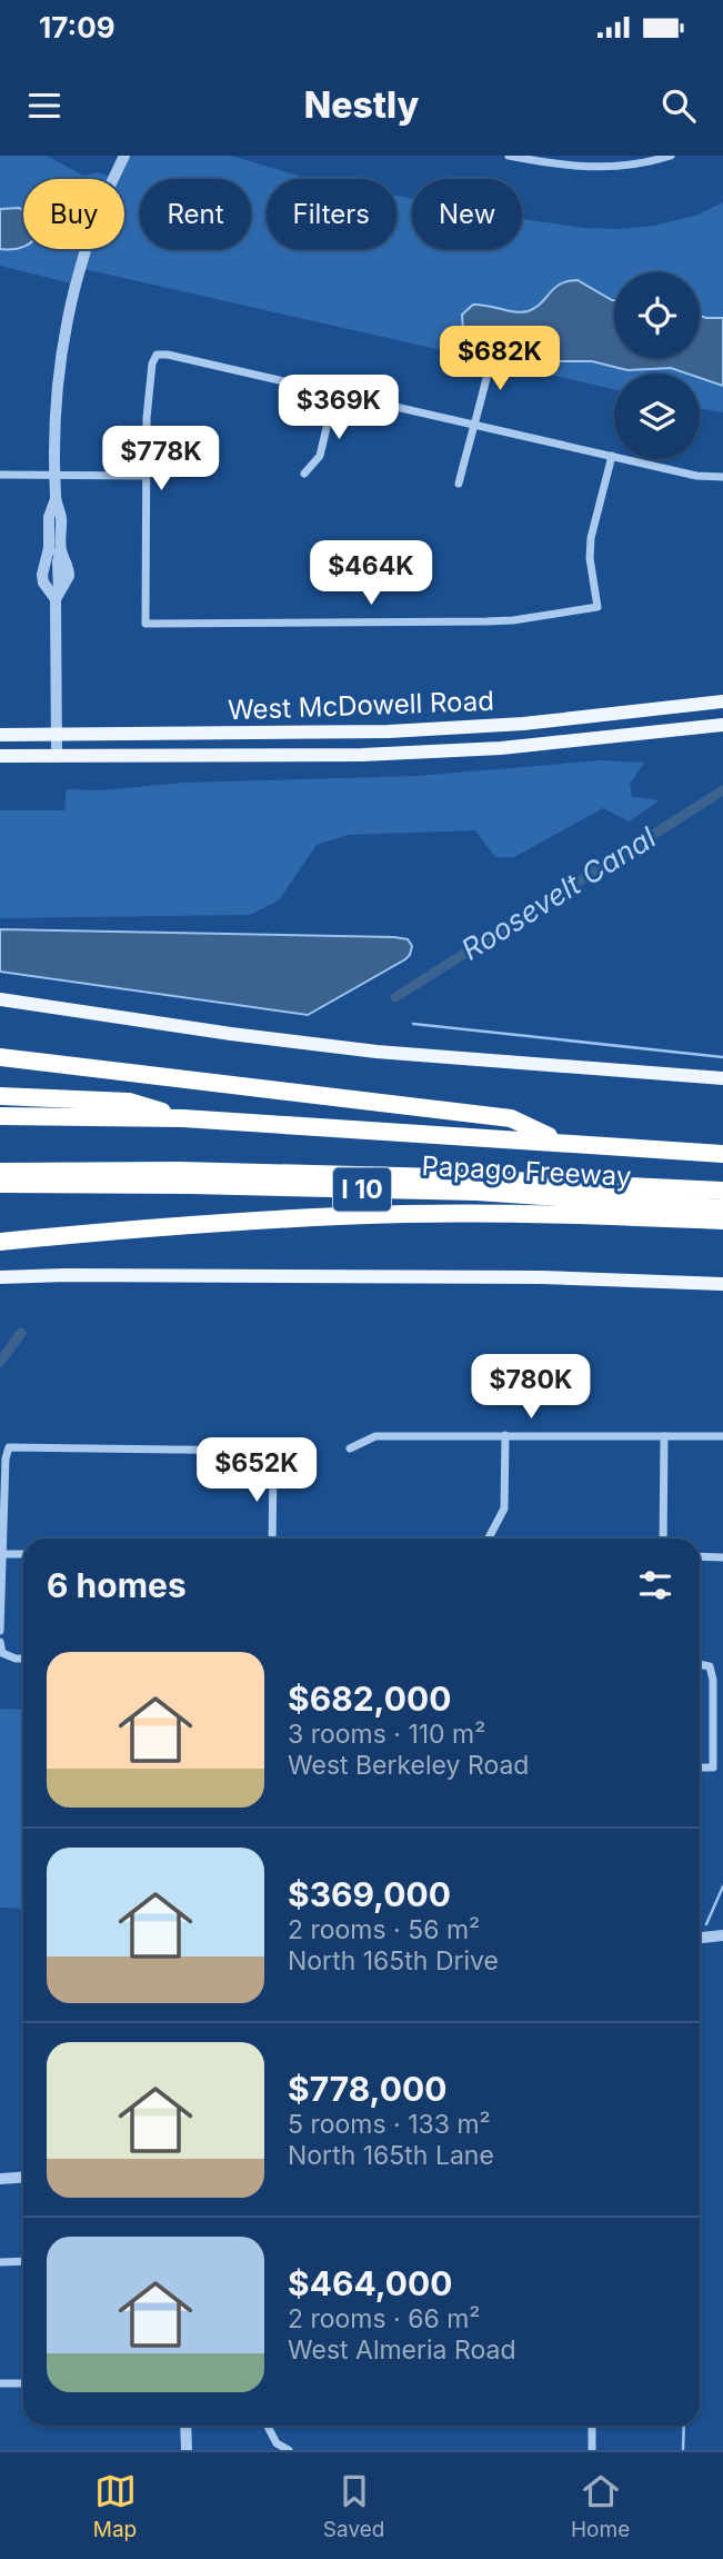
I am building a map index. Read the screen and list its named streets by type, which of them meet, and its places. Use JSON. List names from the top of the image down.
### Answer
{
  "streets": {
    "highway": ["Papago Freeway", "I 10"],
    "main road": ["West McDowell Road"]
  },
  "crossings": [
    ["Papago Freeway", "I 10"]
  ],
  "water": ["Roosevelt Canal"],
  "page": {
    "status": "17:09",
    "header": "Nestly",
    "chip": [
      "Buy",
      "Rent",
      "Filters",
      "New"
    ],
    "price": [
      "$682K",
      "$369K",
      "$778K",
      "$464K",
      "$780K",
      "$652K"
    ],
    "heading": "6 homes",
    "list": [
      {
        "name": "$682,000",
        "note": "3 rooms · 110 m² · West Berkeley Road"
      },
      {
        "name": "$369,000",
        "note": "2 rooms · 56 m² · North 165th Drive"
      },
      {
        "name": "$778,000",
        "note": "5 rooms · 133 m² · North 165th Lane"
      },
      {
        "name": "$464,000",
        "note": "2 rooms · 66 m² · West Almeria Road"
      }
    ],
    "tabs": ["Map", "Saved", "Home"]
  }
}
